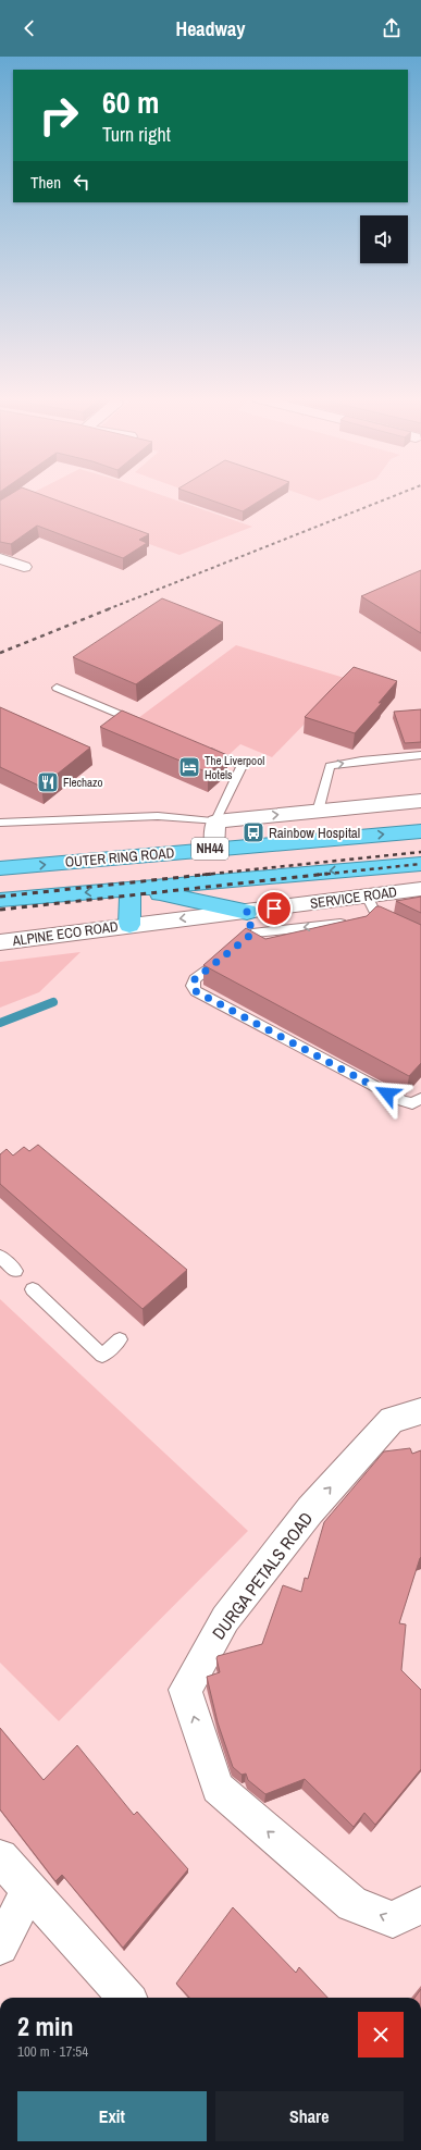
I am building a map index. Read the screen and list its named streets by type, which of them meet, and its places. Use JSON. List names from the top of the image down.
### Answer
{
  "streets": {
    "highway": ["NH44", "OUTER RING ROAD"],
    "street": ["SERVICE ROAD", "ALPINE ECO ROAD", "DURGA PETALS ROAD"]
  },
  "crossings": [
    ["SERVICE ROAD", "ALPINE ECO ROAD"]
  ],
  "one_way": ["SERVICE ROAD"],
  "places": {
    "hotel": ["The Liverpool Hotels"],
    "restaurant": ["Flechazo"],
    "bus stop": ["Rainbow Hospital"]
  },
  "page": {
    "header": "Headway",
    "turn": ["60 m", "Turn right"],
    "then": "Then",
    "heading": ["2 min", "100 m · 17:54"],
    "buttons": ["Exit", "Share"]
  }
}
